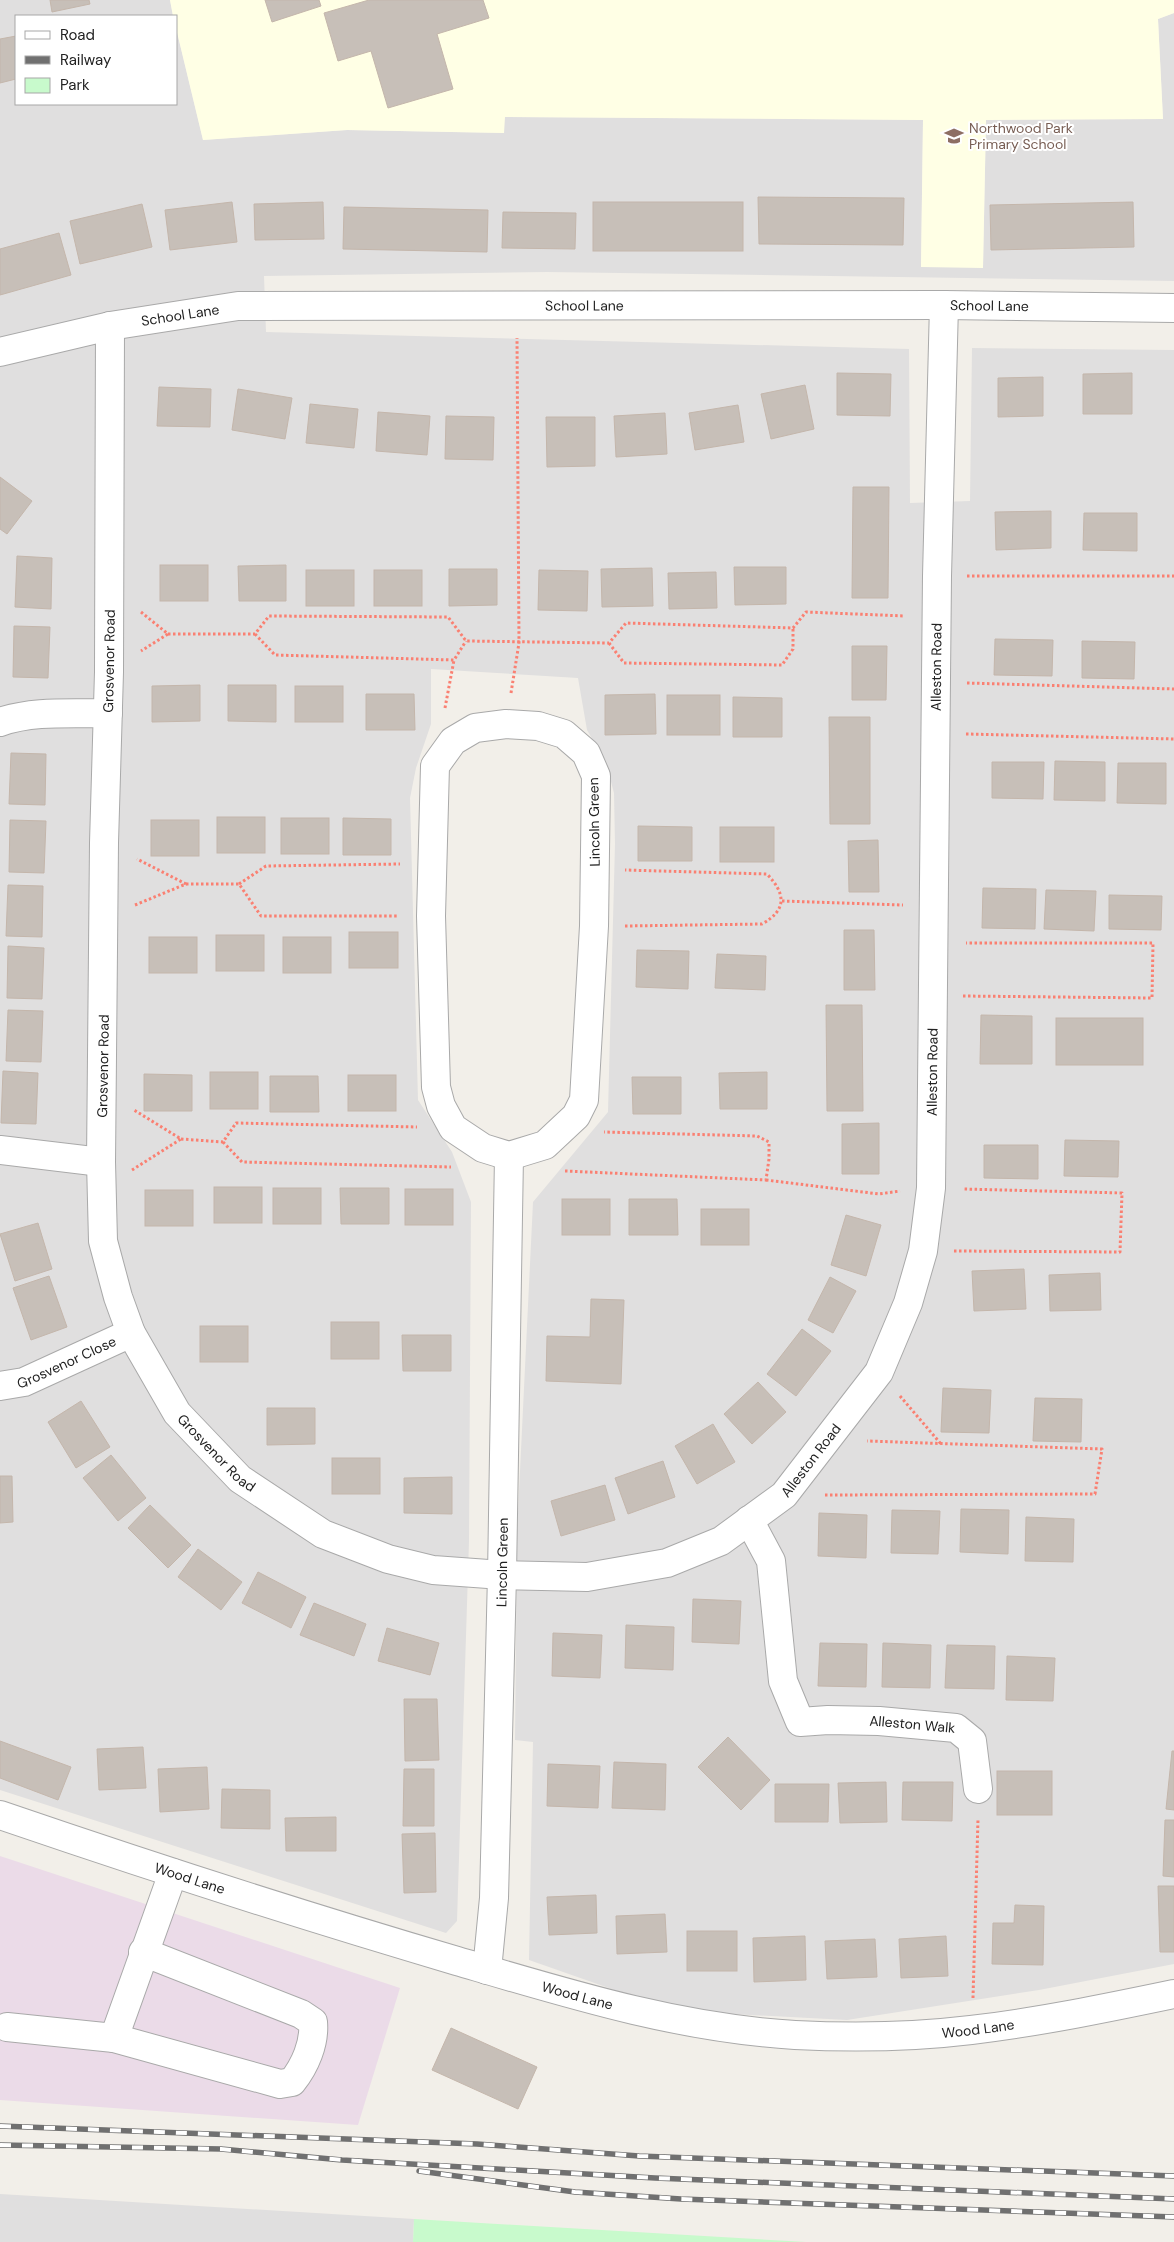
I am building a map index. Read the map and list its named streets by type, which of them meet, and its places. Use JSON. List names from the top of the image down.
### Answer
{
  "streets": {
    "street": [
      "School Lane",
      "Grosvenor Road",
      "Alleston Road",
      "Lincoln Green",
      "Grosvenor Close",
      "Alleston Walk",
      "Wood Lane"
    ]
  },
  "crossings": [
    ["School Lane", "Grosvenor Road"],
    ["School Lane", "Alleston Road"],
    ["Grosvenor Road", "Alleston Road"],
    ["Grosvenor Road", "Lincoln Green"],
    ["Grosvenor Road", "Grosvenor Close"],
    ["Alleston Road", "Lincoln Green"],
    ["Alleston Road", "Alleston Walk"],
    ["Lincoln Green", "Wood Lane"]
  ],
  "places": {
    "school or university": ["Northwood Park Primary School"]
  },
  "legend": ["Road", "Railway", "Park"]
}
